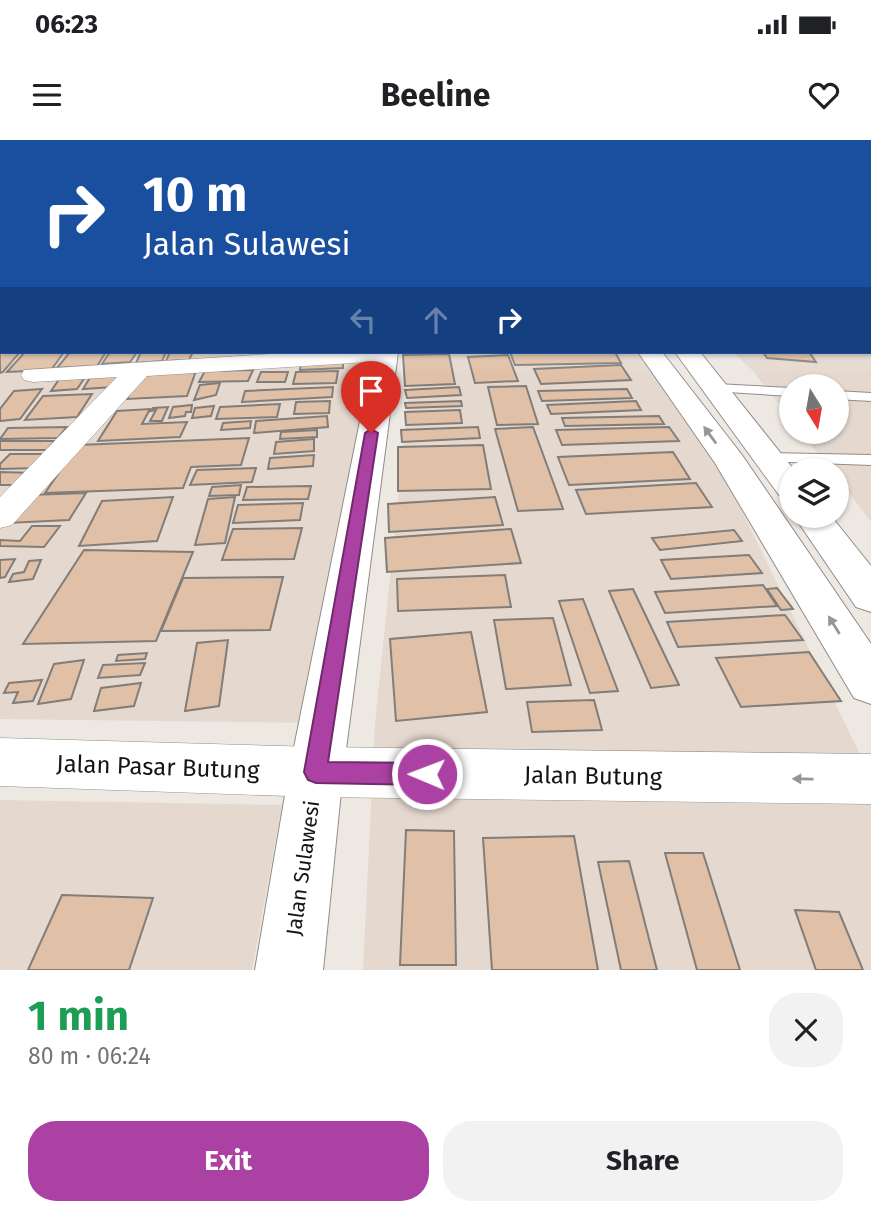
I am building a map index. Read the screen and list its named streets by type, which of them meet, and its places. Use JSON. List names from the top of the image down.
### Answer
{
  "streets": {
    "main road": ["Jalan Sulawesi"],
    "street": ["Jalan Pasar Butung", "Jalan Butung"]
  },
  "crossings": [
    ["Jalan Pasar Butung", "Jalan Butung"],
    ["Jalan Pasar Butung", "Jalan Sulawesi"],
    ["Jalan Butung", "Jalan Sulawesi"]
  ],
  "one_way": ["Jalan Butung"],
  "north": "bottom",
  "page": {
    "status": "06:23",
    "header": "Beeline",
    "turn": ["10 m", "Jalan Sulawesi"],
    "heading": ["1 min", "80 m · 06:24"],
    "buttons": ["Exit", "Share"]
  }
}
